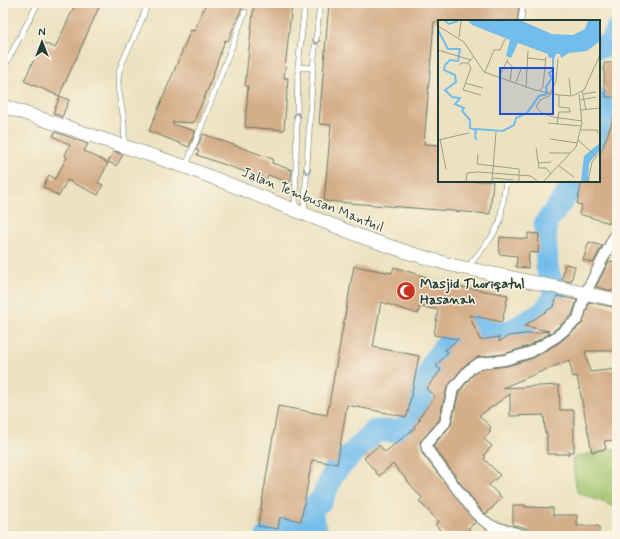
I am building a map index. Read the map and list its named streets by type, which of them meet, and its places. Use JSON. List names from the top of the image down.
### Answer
{
  "streets": {
    "street": ["Jalan Tembusan Mantuil"]
  },
  "places": {
    "mosque": ["Masjid Thoriqatul Hasanah"]
  },
  "north": "top"
}
